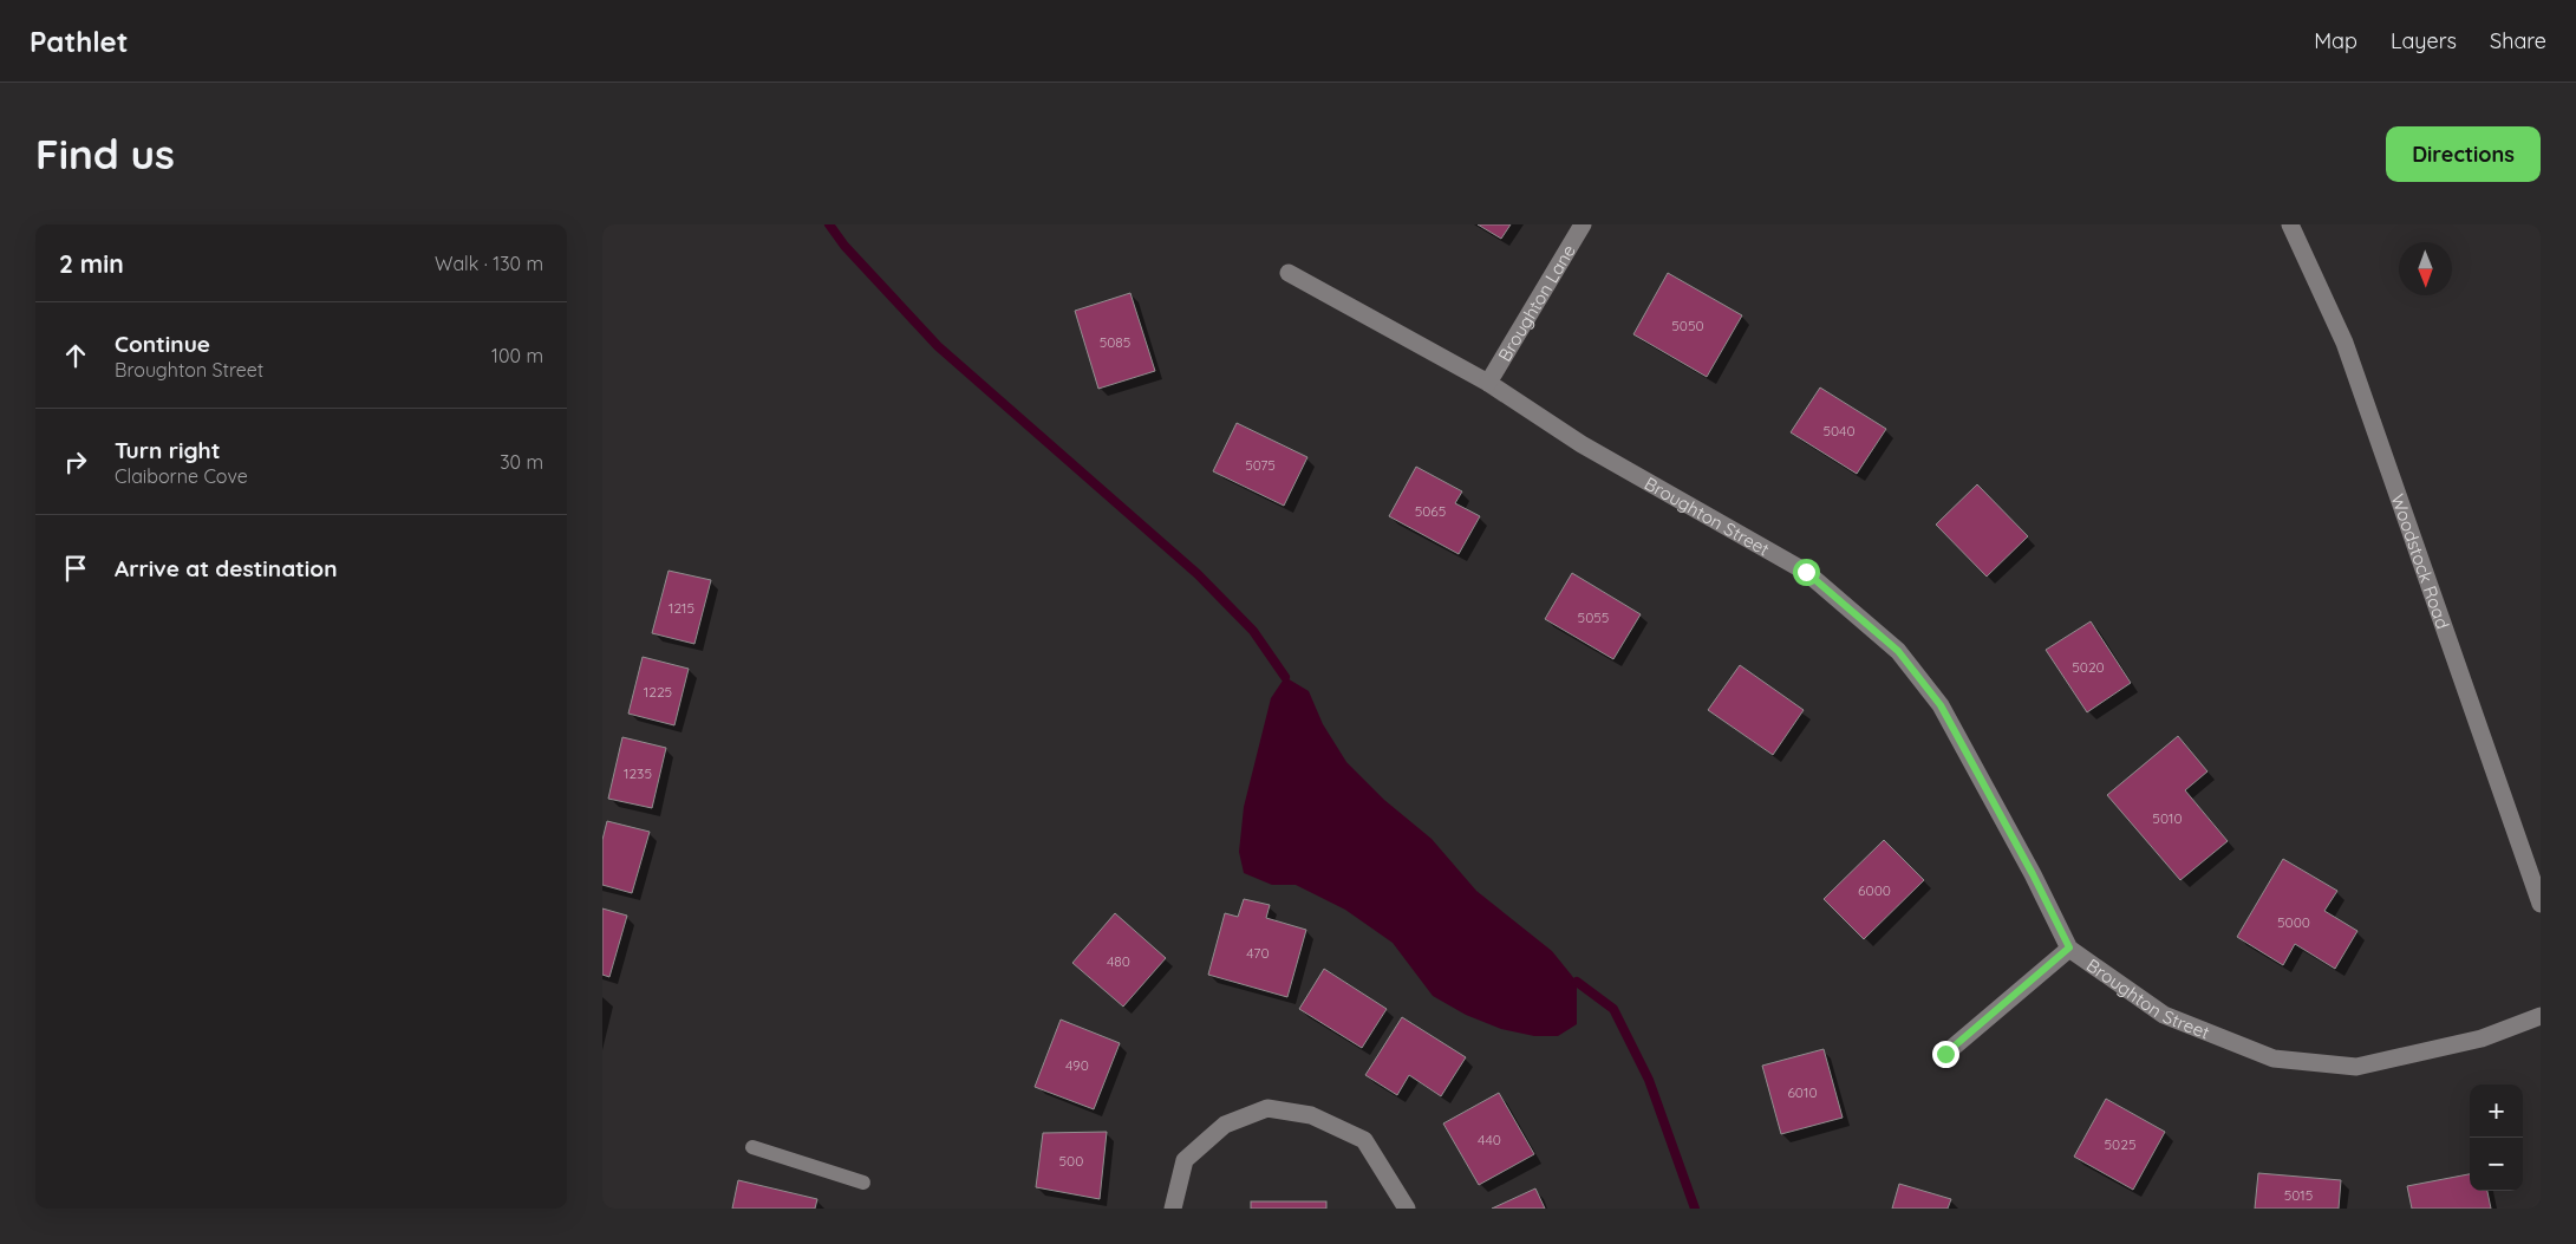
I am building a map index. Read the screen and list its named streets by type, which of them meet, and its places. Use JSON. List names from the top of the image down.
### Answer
{
  "streets": {
    "street": ["Broughton Lane", "Broughton Street", "Woodstock Road"]
  },
  "crossings": [
    ["Broughton Lane", "Broughton Street"]
  ],
  "house_numbers": [
    "5050",
    "5085",
    "5040",
    "5075",
    "5065",
    "1215",
    "5055",
    "5020",
    "1225",
    "1235",
    "5010",
    "6000",
    "5000",
    "470",
    "480",
    "490",
    "6010",
    "440",
    "5025",
    "500",
    "5015"
  ],
  "north": "bottom",
  "page": {
    "header": "Pathlet",
    "nav": ["Map", "Layers", "Share"],
    "buttons": "Directions",
    "title": "Find us",
    "heading": ["2 min", "Walk · 130 m"],
    "list": [
      ["Continue", "Broughton Street", "100 m"],
      ["Turn right", "Claiborne Cove", "30 m"],
      "Arrive at destination"
    ],
    "map_buttons": ["+", "−"]
  }
}
